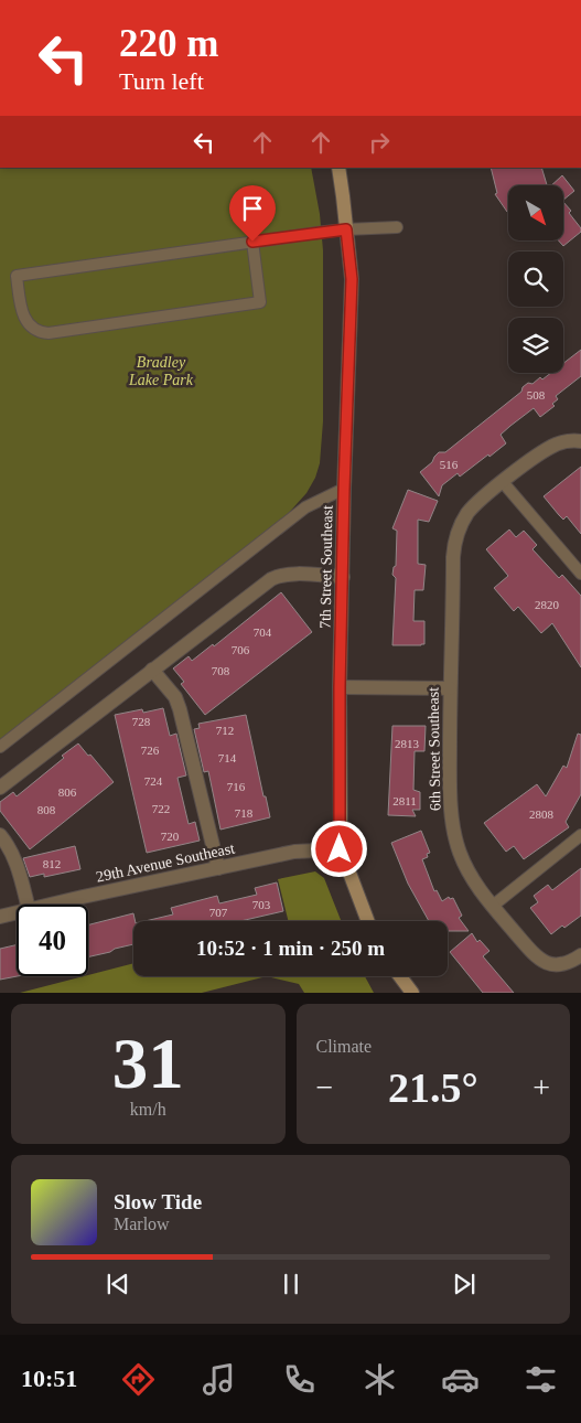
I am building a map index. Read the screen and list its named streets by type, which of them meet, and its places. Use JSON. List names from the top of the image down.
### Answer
{
  "streets": {
    "street": ["7th Street Southeast", "6th Street Southeast", "29th Avenue Southeast"]
  },
  "crossings": [
    ["7th Street Southeast", "29th Avenue Southeast"]
  ],
  "parks": ["Bradley Lake Park"],
  "house_numbers": [
    "508",
    "516",
    "2820",
    "704",
    "706",
    "708",
    "728",
    "712",
    "2813",
    "726",
    "714",
    "724",
    "716",
    "806",
    "2811",
    "722",
    "808",
    "718",
    "2808",
    "720",
    "812",
    "703",
    "707"
  ],
  "north": "bottom right",
  "page": {
    "turn": ["220 m", "Turn left"],
    "limit": "40",
    "trip": "10:52 · 1 min · 250 m",
    "tile": [
      ["31", "km/h"],
      "Climate"
    ],
    "heat": ["−", "21.5°", "+"],
    "song": ["Slow Tide", "Marlow"],
    "tabs": "10:51"
  }
}
